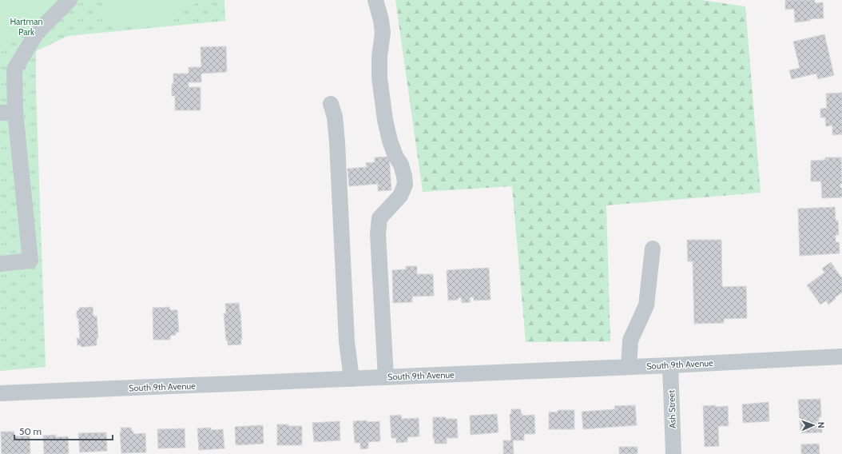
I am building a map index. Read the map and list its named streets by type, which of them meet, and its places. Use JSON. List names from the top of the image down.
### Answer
{
  "streets": {
    "street": ["South 9th Avenue", "Ash Street"]
  },
  "crossings": [
    ["South 9th Avenue", "Ash Street"]
  ],
  "parks": ["Hartman Park"],
  "scale_bar": "50 m",
  "north": "right"
}
